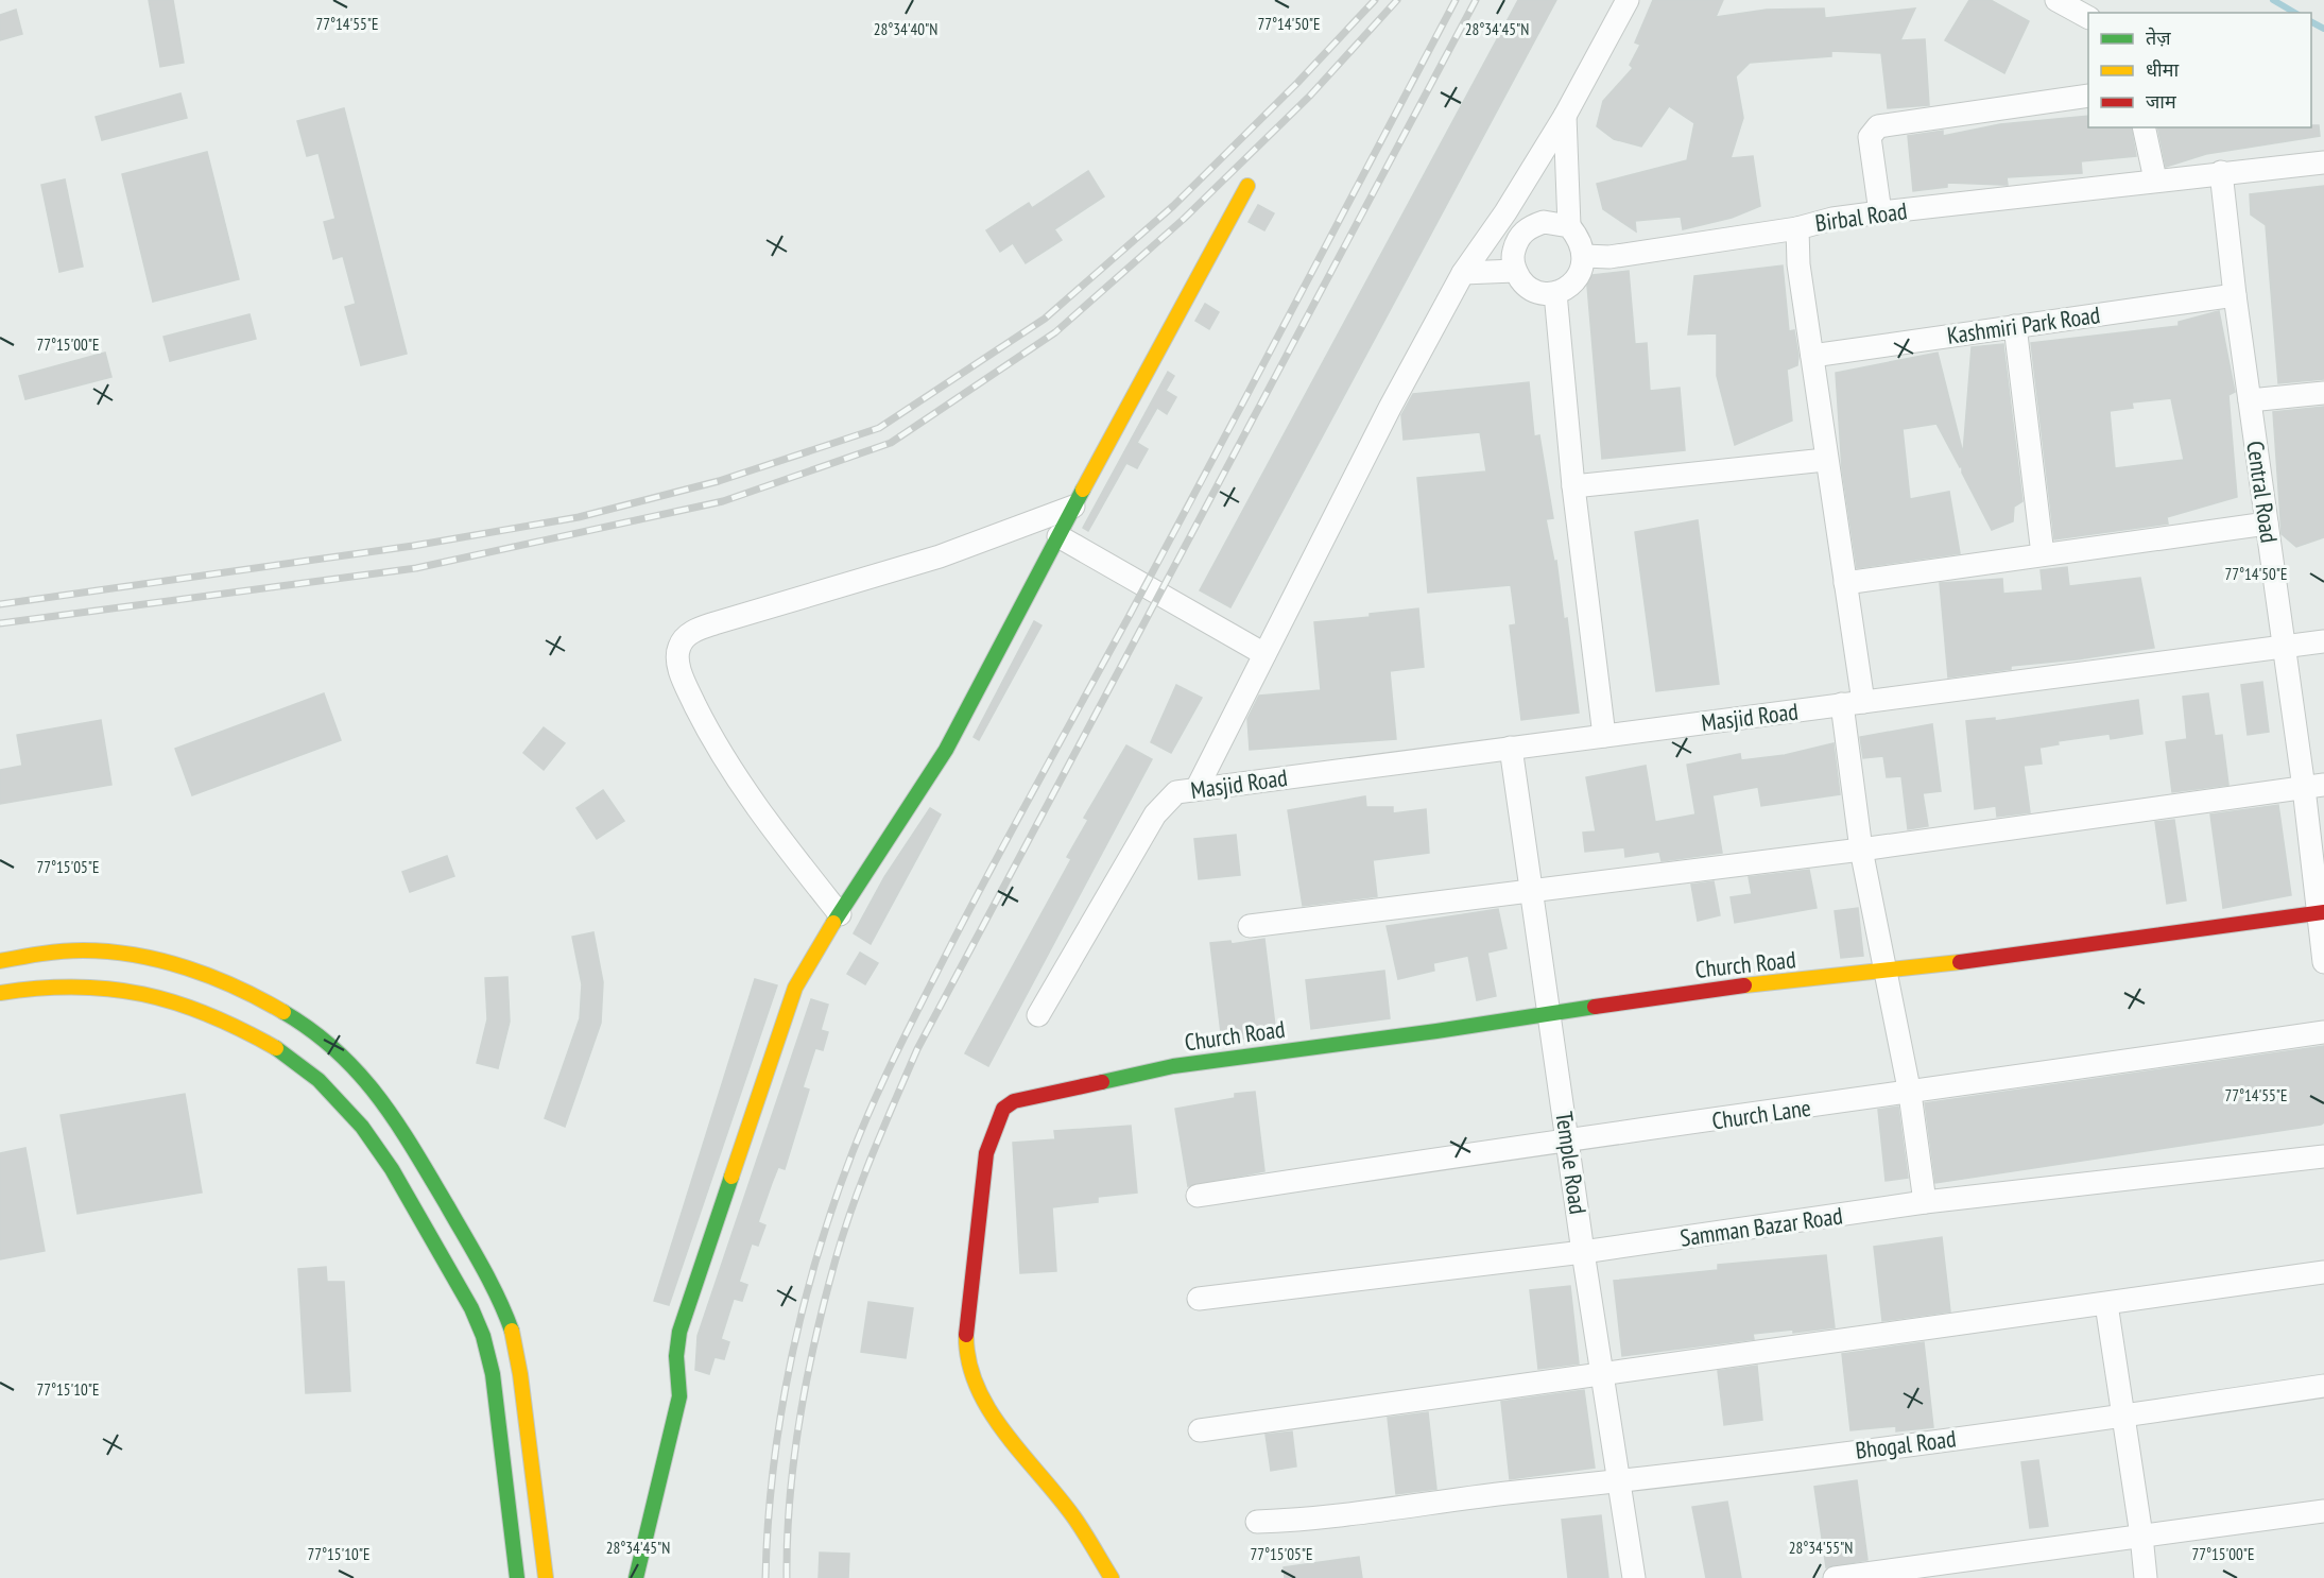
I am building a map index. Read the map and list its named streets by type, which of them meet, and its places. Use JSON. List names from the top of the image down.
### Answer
{
  "streets": {
    "street": [
      "Birbal Road",
      "Kashmiri Park Road",
      "Central Road",
      "Masjid Road",
      "Church Road",
      "Church Lane",
      "Temple Road",
      "Samman Bazar Road",
      "Bhogal Road"
    ]
  },
  "crossings": [
    ["Birbal Road", "Kashmiri Park Road"],
    ["Birbal Road", "Central Road"],
    ["Birbal Road", "Masjid Road"],
    ["Birbal Road", "Church Road"],
    ["Birbal Road", "Church Lane"],
    ["Birbal Road", "Samman Bazar Road"],
    ["Kashmiri Park Road", "Central Road"],
    ["Central Road", "Masjid Road"],
    ["Central Road", "Church Road"],
    ["Masjid Road", "Temple Road"],
    ["Church Road", "Temple Road"],
    ["Church Lane", "Temple Road"],
    ["Temple Road", "Samman Bazar Road"],
    ["Temple Road", "Bhogal Road"]
  ],
  "legend": ["तेज़", "धीमा", "जाम"],
  "coordinates": [
    "77°14'55\"E",
    "77°14'50\"E",
    "28°34'40\"N",
    "28°34'45\"N",
    "77°15'00\"E",
    "77°15'05\"E",
    "77°15'10\"E",
    "28°34'55\"N"
  ]
}
